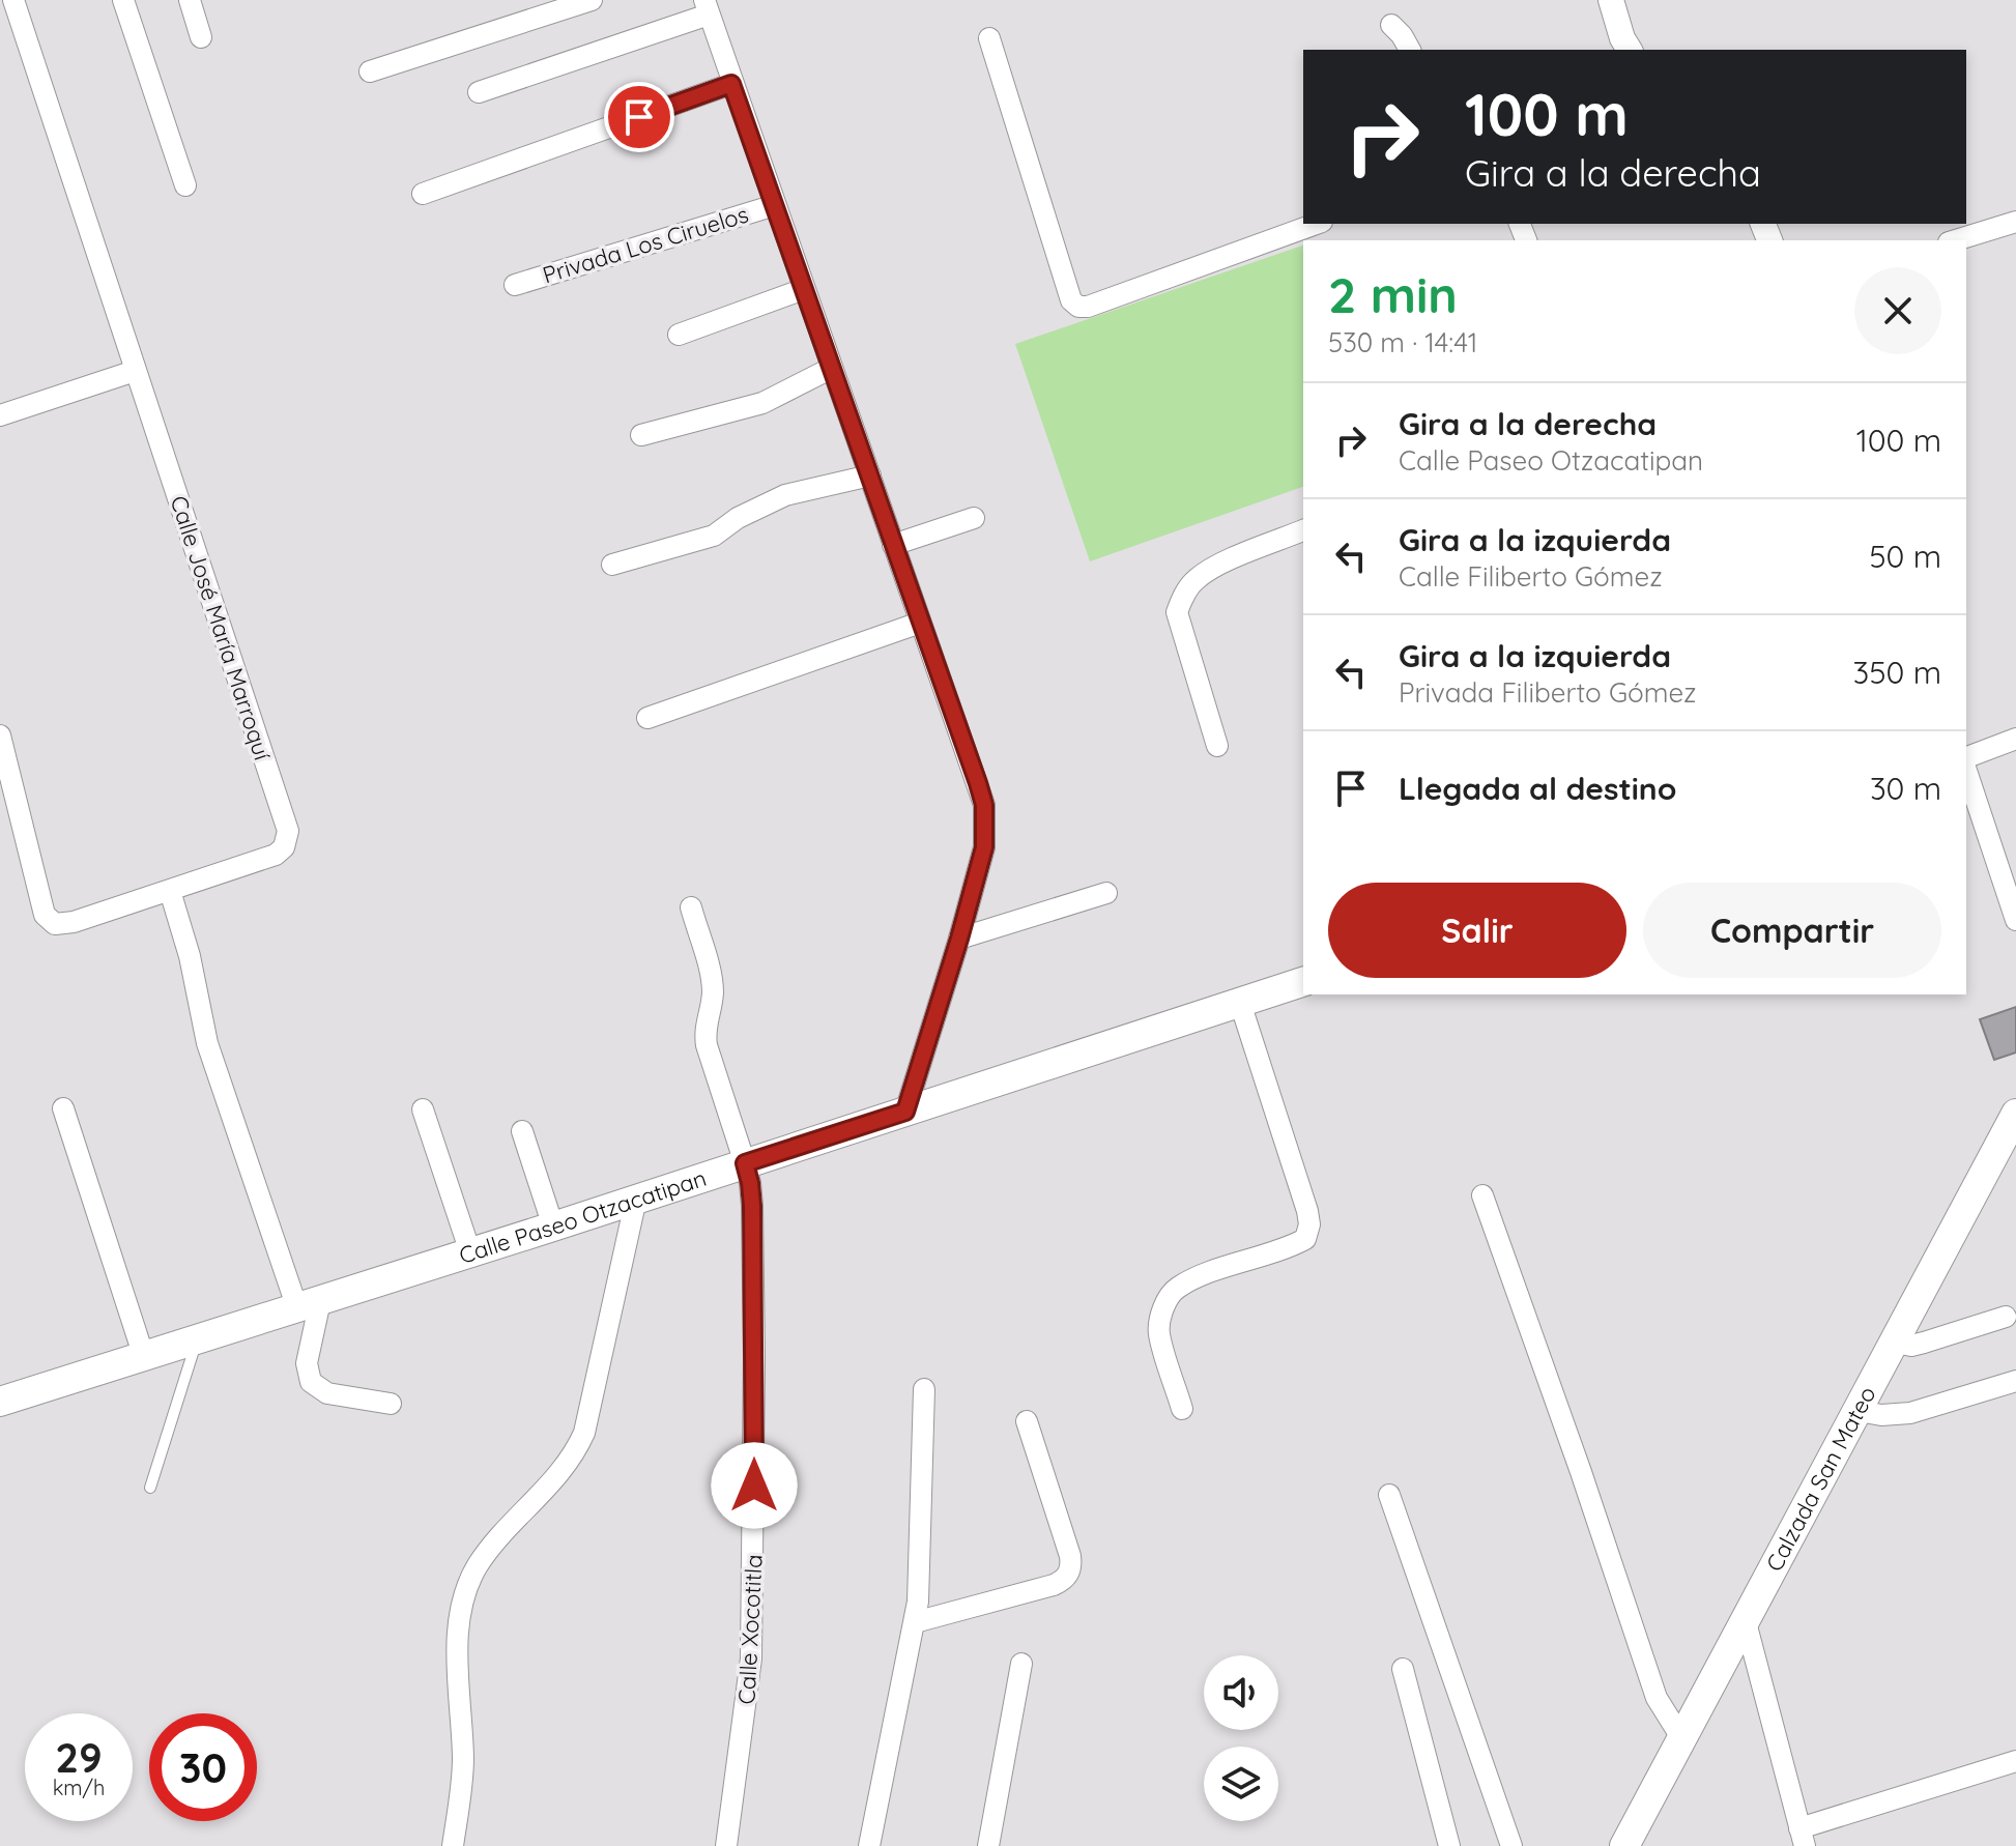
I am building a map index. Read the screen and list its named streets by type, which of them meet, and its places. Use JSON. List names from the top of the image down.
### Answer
{
  "streets": {
    "main road": ["Calle Paseo Otzacatipan", "Calzada San Mateo"],
    "street": ["Privada Los Ciruelos", "Calle José María Marroquí", "Calle Xocotitla"]
  },
  "crossings": [
    ["Calle Paseo Otzacatipan", "Calle Xocotitla"]
  ],
  "page": {
    "turn": ["100 m", "Gira a la derecha"],
    "heading": ["2 min", "530 m · 14:41"],
    "list": [
      {
        "name": "Gira a la derecha",
        "note": "Calle Paseo Otzacatipan",
        "value": "100 m"
      },
      {
        "name": "Gira a la izquierda",
        "note": "Calle Filiberto Gómez",
        "value": "50 m"
      },
      {
        "name": "Gira a la izquierda",
        "note": "Privada Filiberto Gómez",
        "value": "350 m"
      },
      {
        "name": "Llegada al destino",
        "value": "30 m"
      }
    ],
    "buttons": ["Salir", "Compartir"],
    "speed": "29 km/h",
    "limit": "30"
  }
}
